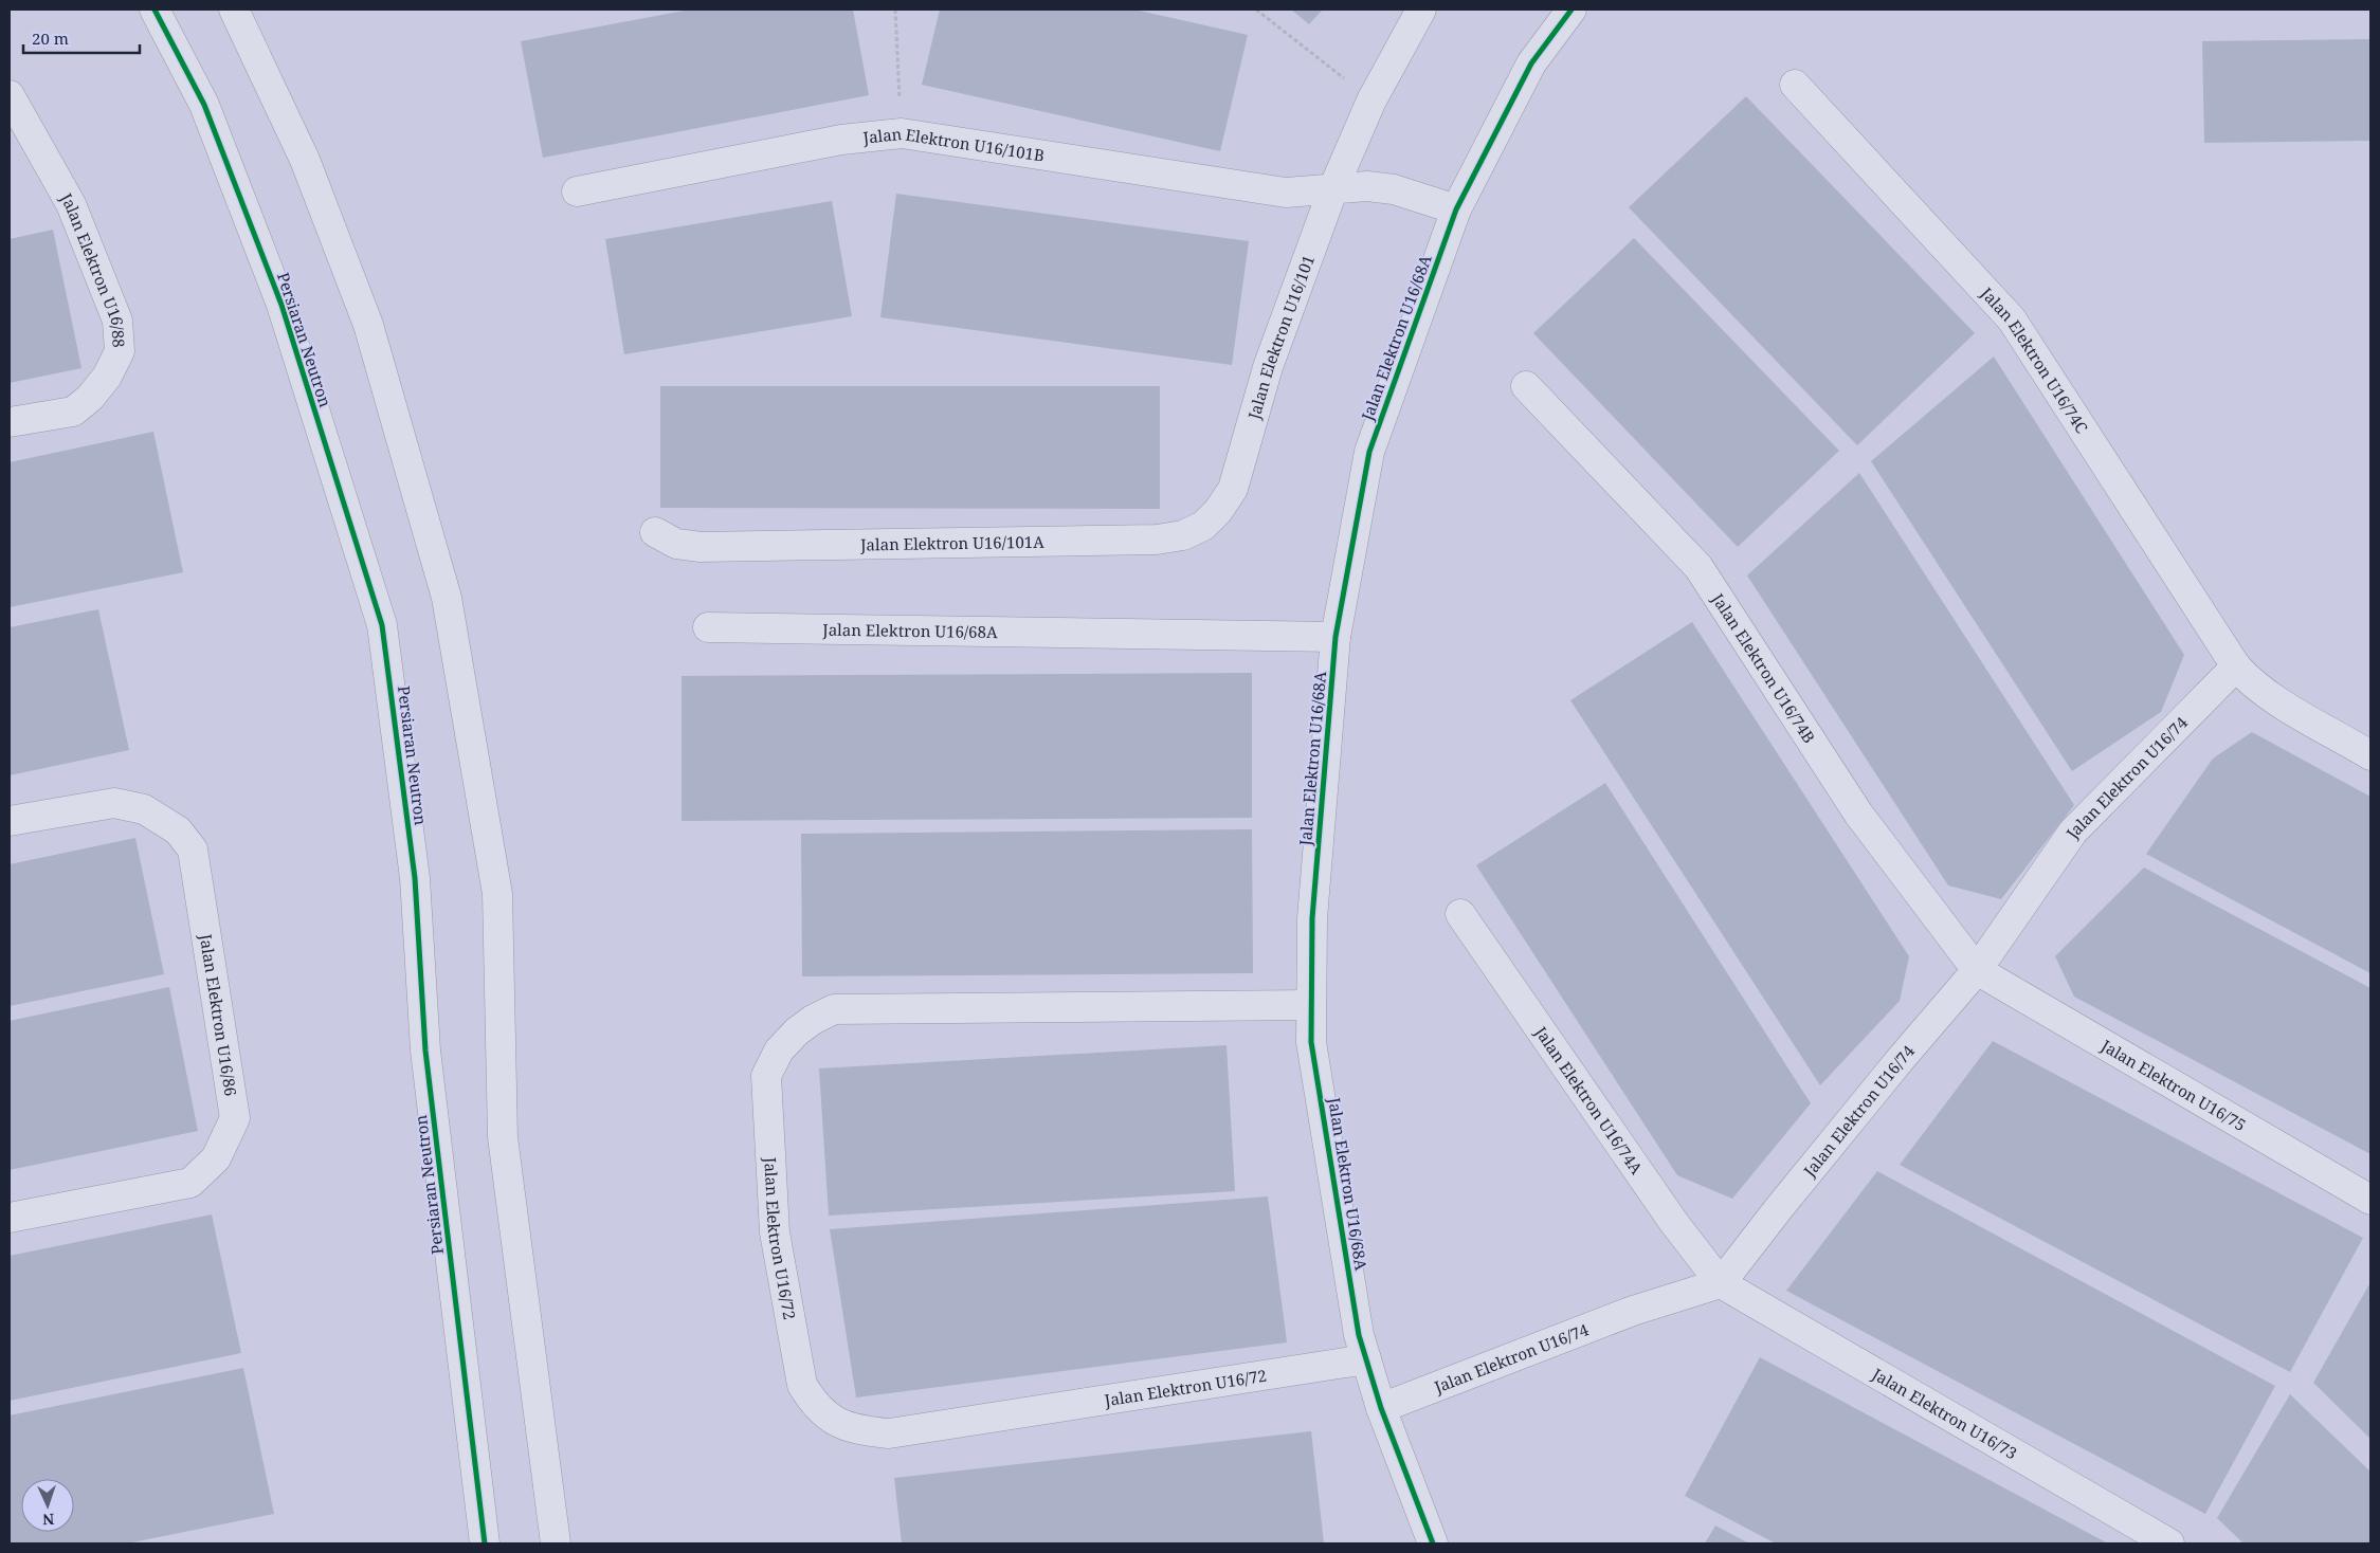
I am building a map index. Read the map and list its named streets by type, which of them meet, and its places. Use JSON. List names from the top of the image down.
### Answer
{
  "streets": {
    "street": [
      "Jalan Elektron U16/101B",
      "Jalan Elektron U16/88",
      "Jalan Elektron U16/101",
      "Jalan Elektron U16/68A",
      "Persiaran Neutron",
      "Jalan Elektron U16/74C",
      "Jalan Elektron U16/101A",
      "Jalan Elektron U16/74B",
      "Jalan Elektron U16/74",
      "Jalan Elektron U16/86",
      "Jalan Elektron U16/75",
      "Jalan Elektron U16/74A",
      "Jalan Elektron U16/72",
      "Jalan Elektron U16/73"
    ]
  },
  "crossings": [
    ["Jalan Elektron U16/101B", "Jalan Elektron U16/101"],
    ["Jalan Elektron U16/101", "Jalan Elektron U16/101A"],
    ["Jalan Elektron U16/68A", "Jalan Elektron U16/74"],
    ["Jalan Elektron U16/68A", "Jalan Elektron U16/72"],
    ["Jalan Elektron U16/74C", "Jalan Elektron U16/74"],
    ["Jalan Elektron U16/74B", "Jalan Elektron U16/74"],
    ["Jalan Elektron U16/74B", "Jalan Elektron U16/75"],
    ["Jalan Elektron U16/74", "Jalan Elektron U16/75"],
    ["Jalan Elektron U16/74", "Jalan Elektron U16/74A"],
    ["Jalan Elektron U16/74", "Jalan Elektron U16/73"],
    ["Jalan Elektron U16/74A", "Jalan Elektron U16/73"]
  ],
  "scale_bar": "20 m",
  "north": "bottom"
}
